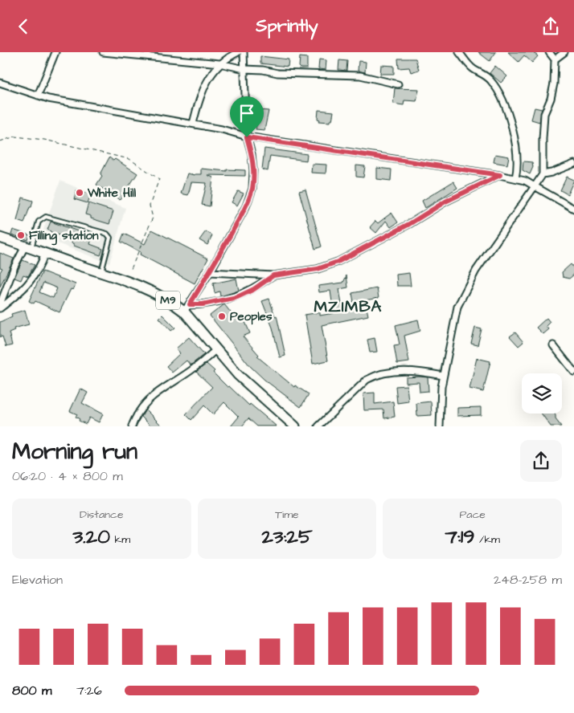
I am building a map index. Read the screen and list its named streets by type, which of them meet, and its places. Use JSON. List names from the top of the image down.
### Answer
{
  "streets": {
    "main road": ["M9"]
  },
  "districts": ["MZIMBA"],
  "places": ["White Hill", "Filling station", "Peoples"],
  "page": {
    "header": "Sprintly",
    "heading": ["Morning run", "06:20 · 4 × 800 m"],
    "stats": [
      ["Distance", "3.20 km"],
      ["Time", "23:25"],
      ["Pace", "7:19 /km"]
    ],
    "chart": ["Elevation", "248–258 m"],
    "list": [
      {
        "name": "800 m",
        "note": "7:26"
      }
    ]
  }
}
